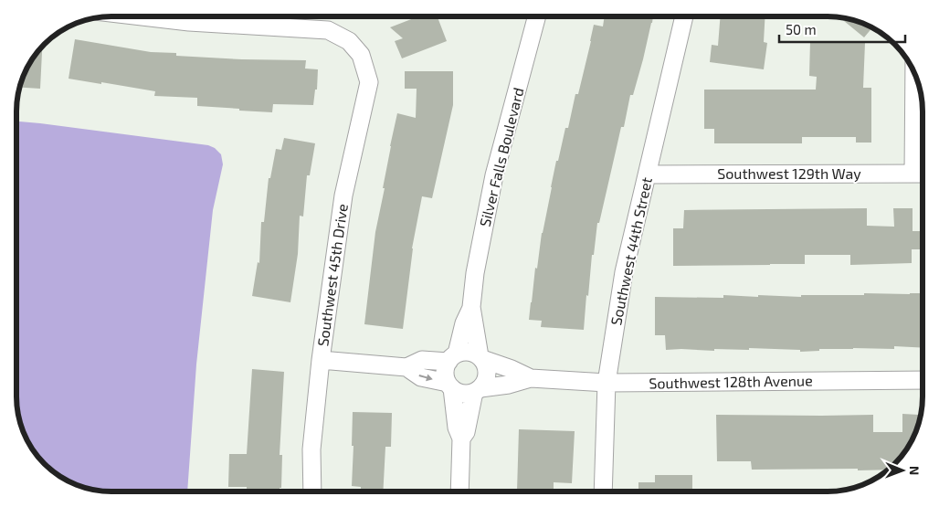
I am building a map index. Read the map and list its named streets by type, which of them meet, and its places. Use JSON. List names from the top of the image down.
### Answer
{
  "streets": {
    "street": [
      "Silver Falls Boulevard",
      "Southwest 129th Way",
      "Southwest 44th Street",
      "Southwest 45th Drive",
      "Southwest 128th Avenue"
    ]
  },
  "crossings": [
    ["Silver Falls Boulevard", "Southwest 128th Avenue"],
    ["Southwest 129th Way", "Southwest 44th Street"],
    ["Southwest 44th Street", "Southwest 128th Avenue"]
  ],
  "scale_bar": "50 m",
  "north": "right"
}
